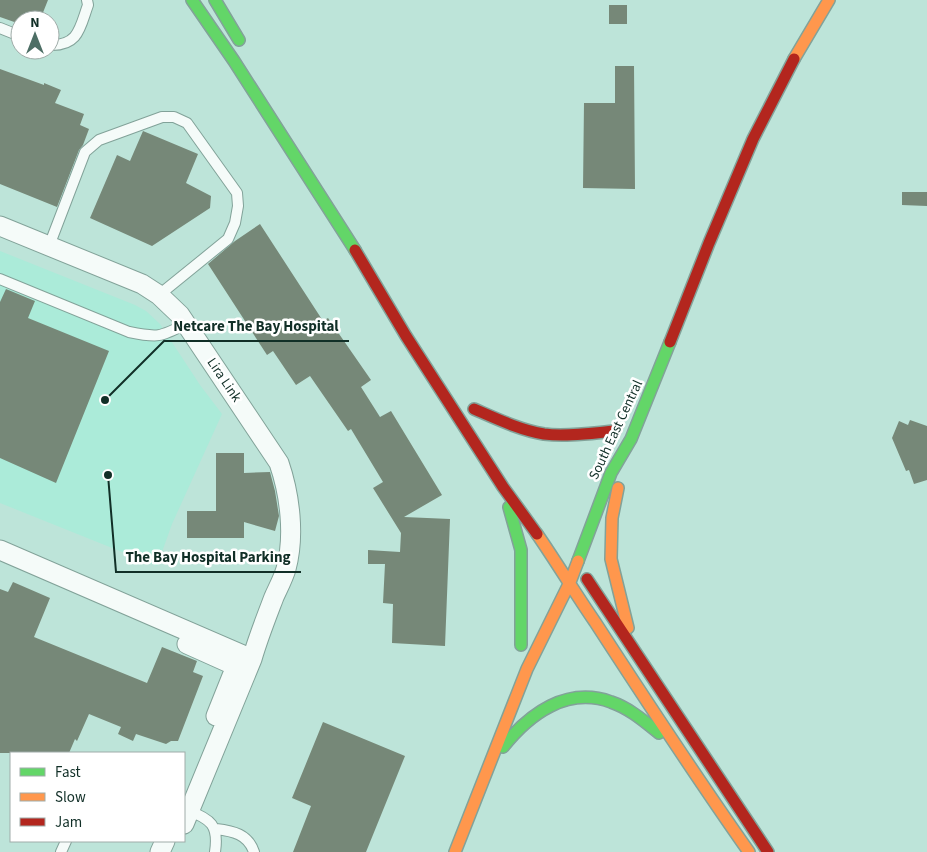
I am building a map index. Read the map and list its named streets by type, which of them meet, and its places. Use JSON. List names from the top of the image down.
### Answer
{
  "streets": {
    "street": ["Lira Link", "South East Central"]
  },
  "places": ["Netcare The Bay Hospital", "The Bay Hospital Parking"],
  "legend": ["Fast", "Slow", "Jam"],
  "north": "top"
}
